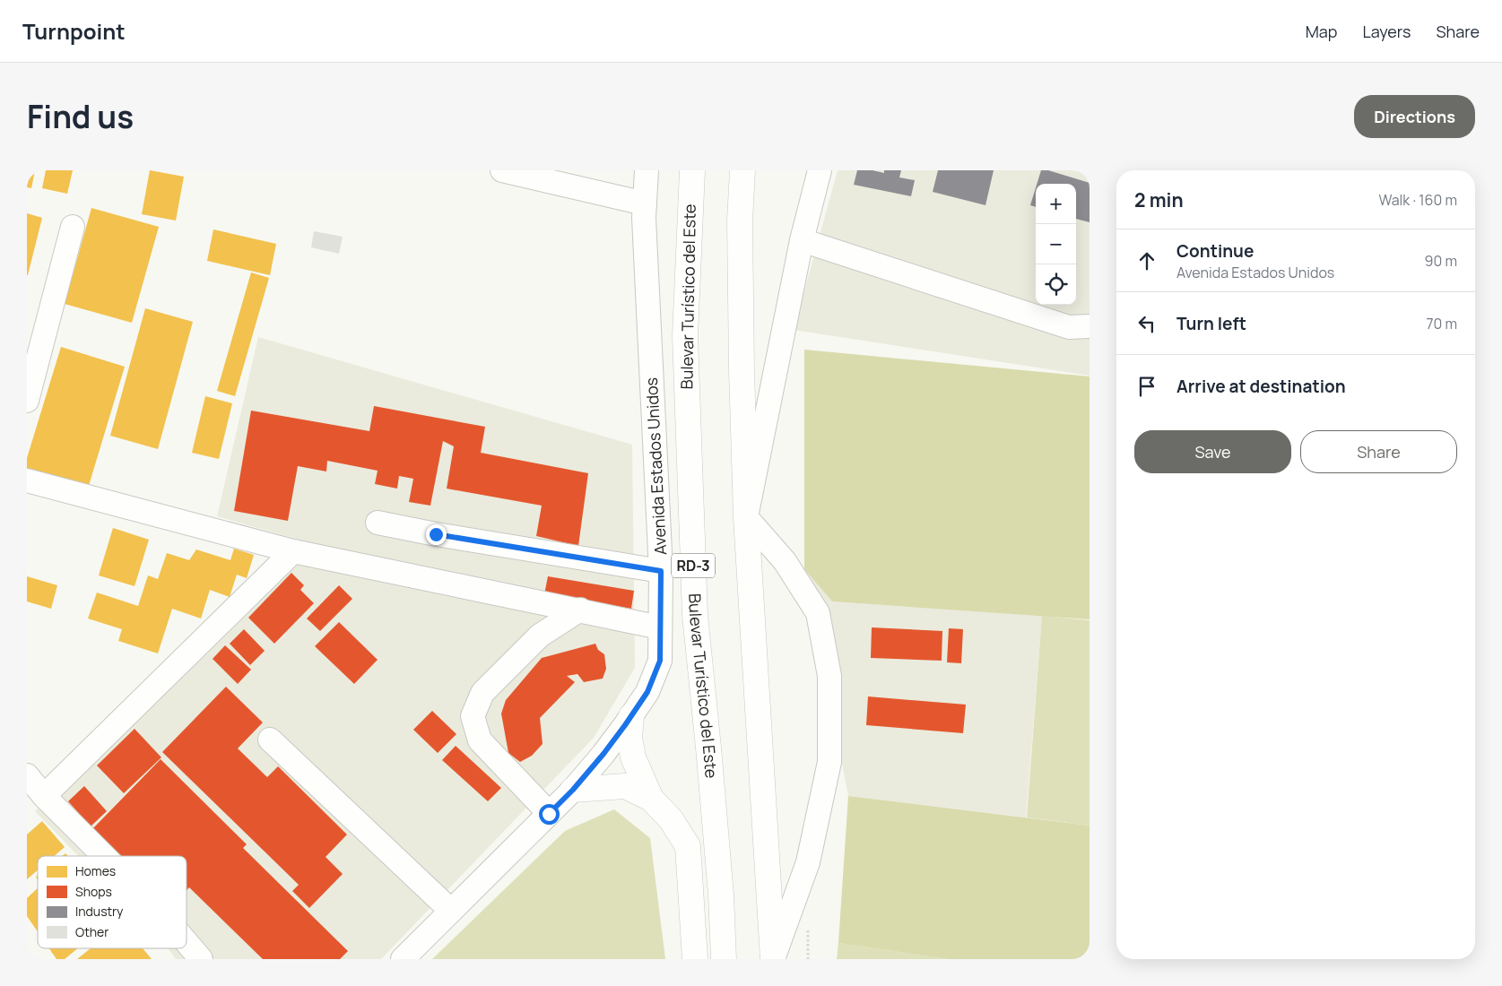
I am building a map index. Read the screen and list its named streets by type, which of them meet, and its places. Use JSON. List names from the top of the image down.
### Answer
{
  "streets": {
    "highway": ["Bulevar Turístico del Este", "RD-3"],
    "street": ["Avenida Estados Unidos"]
  },
  "legend": [
    "Homes",
    "Shops",
    "Industry",
    "Other"
  ],
  "page": {
    "header": "Turnpoint",
    "nav": ["Map", "Layers", "Share"],
    "title": "Find us",
    "buttons": [
      "Directions",
      ["Save", "Share"]
    ],
    "heading": ["2 min", "Walk · 160 m"],
    "map_buttons": ["+", "−"],
    "list": [
      ["Continue", "Avenida Estados Unidos", "90 m"],
      ["Turn left", "70 m"],
      "Arrive at destination"
    ]
  }
}
